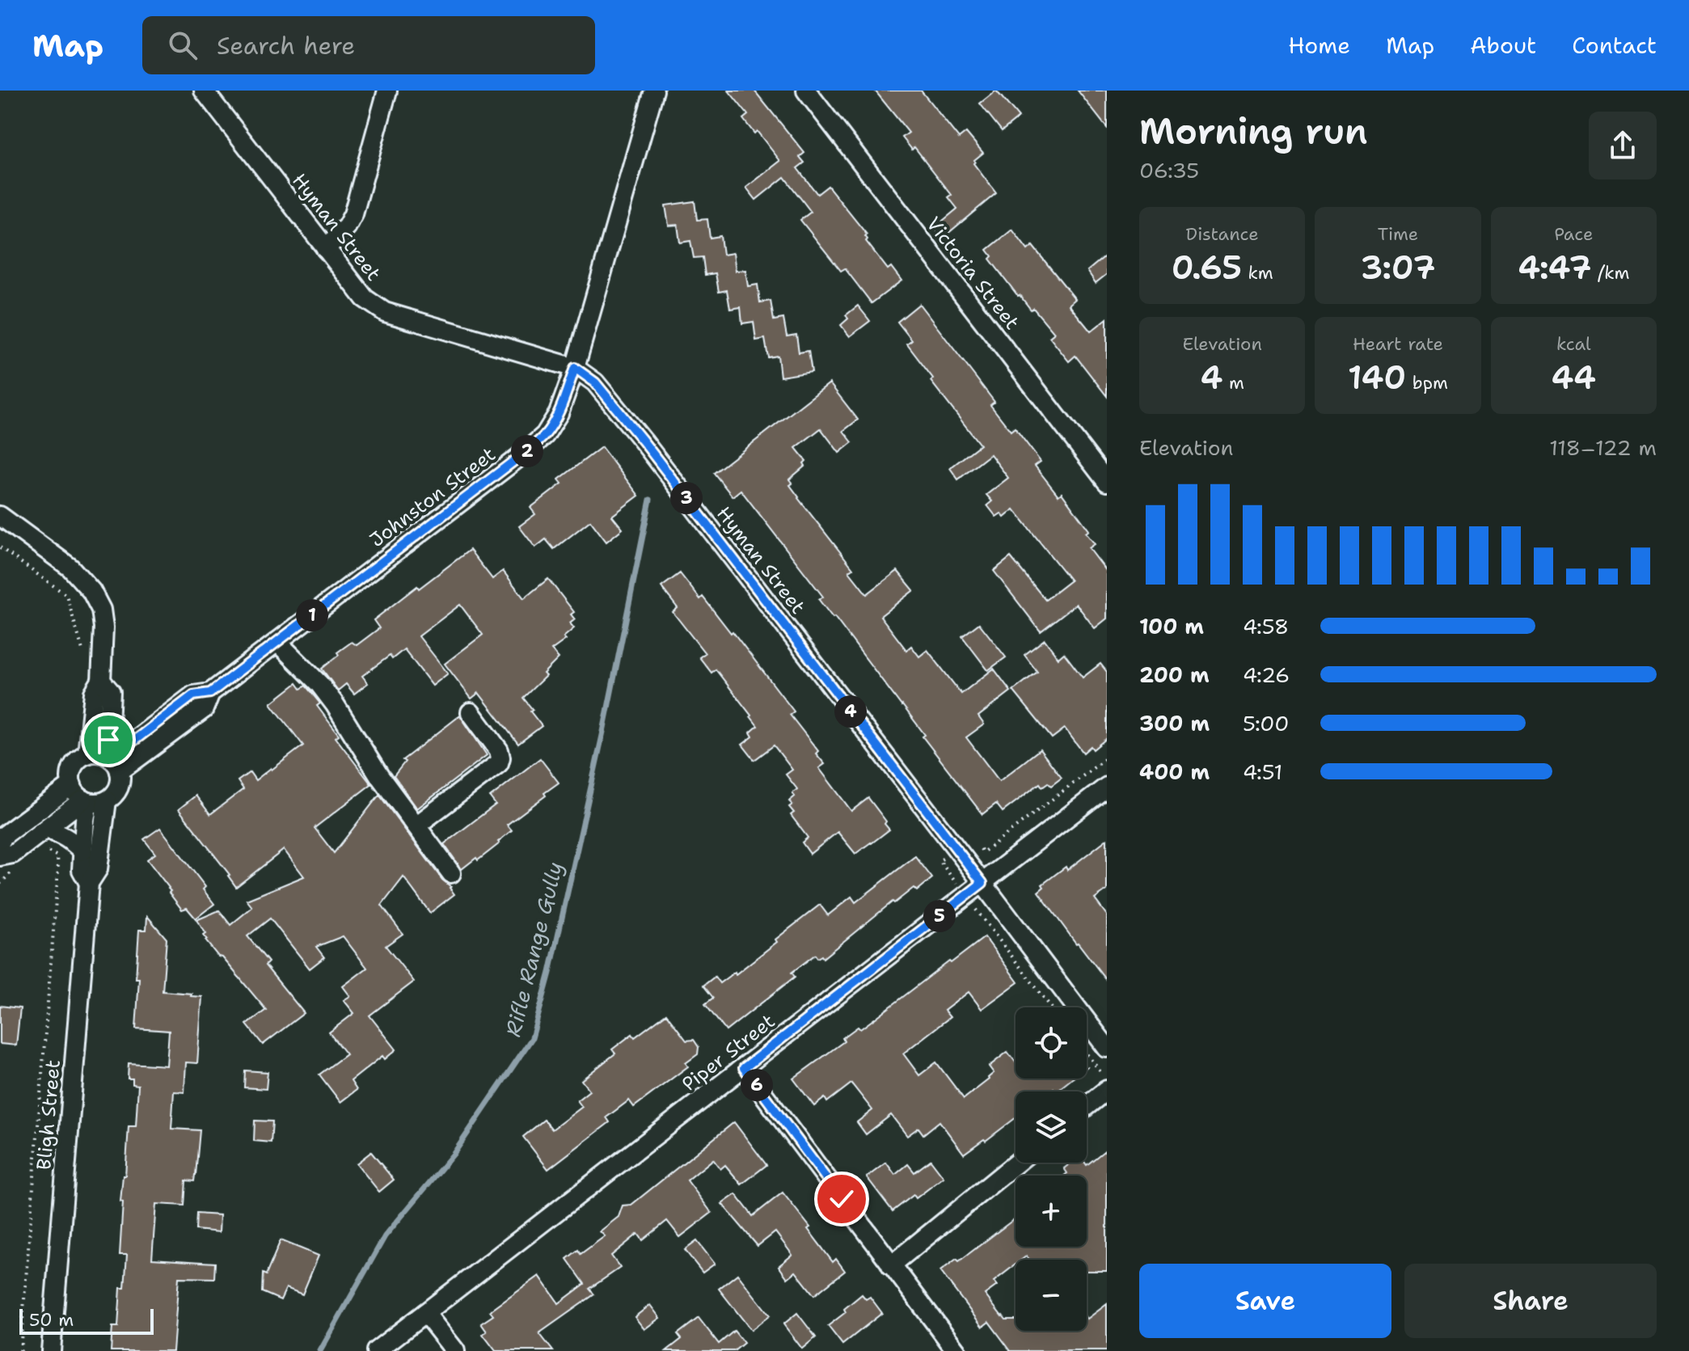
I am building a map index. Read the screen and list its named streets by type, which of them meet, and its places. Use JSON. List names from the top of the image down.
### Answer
{
  "streets": {
    "street": [
      "Hyman Street",
      "Victoria Street",
      "Johnston Street",
      "Piper Street",
      "Bligh Street"
    ]
  },
  "crossings": [
    ["Hyman Street", "Johnston Street"],
    ["Hyman Street", "Piper Street"],
    ["Johnston Street", "Bligh Street"]
  ],
  "water": ["Rifle Range Gully"],
  "scale_bar": "50 m",
  "page": {
    "header": "Map",
    "search": "Search here",
    "nav": [
      "Home",
      "Map",
      "About",
      "Contact"
    ],
    "heading": ["Morning run", "06:35"],
    "stats": [
      ["Distance", "0.65 km"],
      ["Time", "3:07"],
      ["Pace", "4:47 /km"],
      ["Elevation", "4 m"],
      ["Heart rate", "140 bpm"],
      ["kcal", "44"]
    ],
    "chart": ["Elevation", "118–122 m"],
    "pins": [
      "2",
      "3",
      "1",
      "4",
      "5",
      "6"
    ],
    "list": [
      {
        "name": "100 m",
        "note": "4:58"
      },
      {
        "name": "200 m",
        "note": "4:26"
      },
      {
        "name": "300 m",
        "note": "5:00"
      },
      {
        "name": "400 m",
        "note": "4:51"
      }
    ],
    "map_buttons": ["+", "−"],
    "buttons": ["Save", "Share"],
    "scale": "50 m"
  }
}
